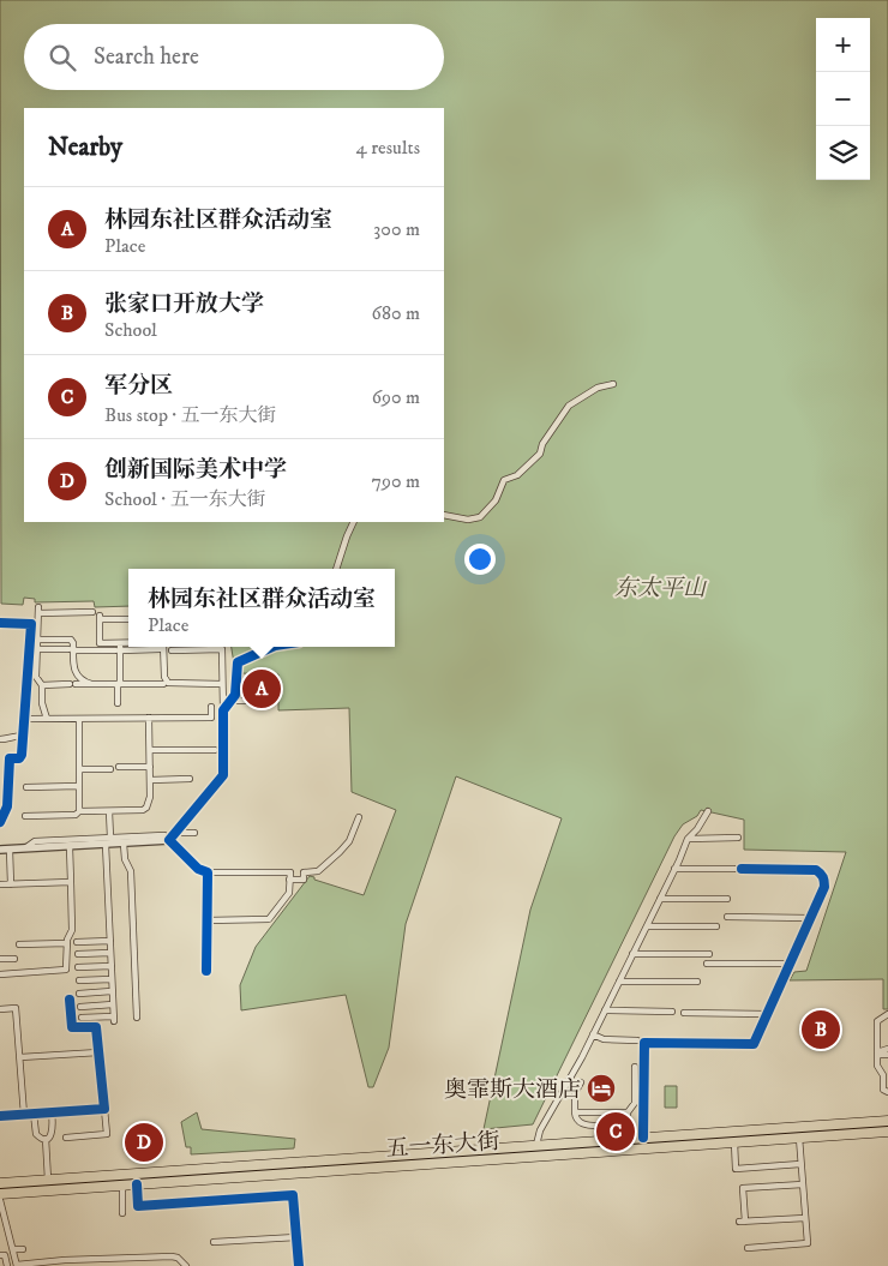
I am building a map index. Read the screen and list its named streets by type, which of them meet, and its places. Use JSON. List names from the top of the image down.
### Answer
{
  "streets": {
    "main road": ["五一东大街"]
  },
  "parks": ["东太平山"],
  "places": {
    "hotel": ["奥霏斯大酒店"]
  },
  "page": {
    "map_buttons": ["+", "−"],
    "search": "Search here",
    "heading": ["Nearby", "4 results"],
    "list": [
      {
        "mark": "A",
        "name": "林园东社区群众活动室",
        "note": "Place",
        "value": "300 m"
      },
      {
        "mark": "B",
        "name": "张家口开放大学",
        "note": "School",
        "value": "680 m"
      },
      {
        "mark": "C",
        "name": "军分区",
        "note": "Bus stop · 五一东大街",
        "value": "690 m"
      },
      {
        "mark": "D",
        "name": "创新国际美术中学",
        "note": "School · 五一东大街",
        "value": "790 m"
      }
    ],
    "popup": ["林园东社区群众活动室", "Place"],
    "pins": [
      "A",
      "B",
      "C",
      "D"
    ]
  }
}
